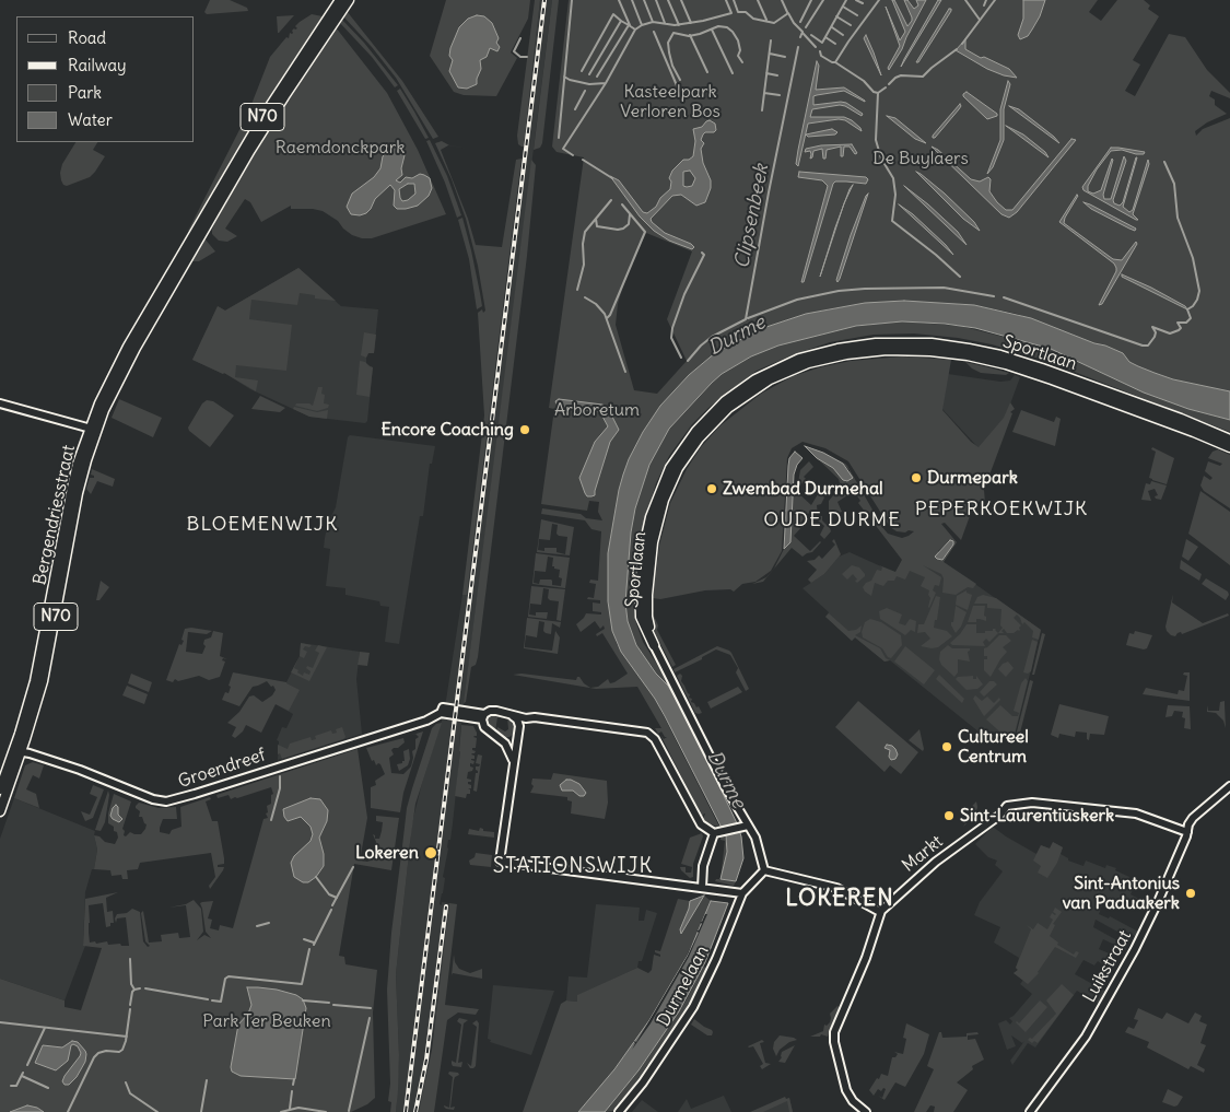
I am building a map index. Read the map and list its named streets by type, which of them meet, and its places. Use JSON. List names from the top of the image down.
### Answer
{
  "streets": {
    "main road": ["N70", "Sportlaan", "Bergendriesstraat"],
    "street": [
      "Groendreef",
      "Markt",
      "Luikstraat",
      "Durmelaan"
    ]
  },
  "crossings": [
    ["N70", "Bergendriesstraat"],
    ["N70", "Groendreef"],
    ["Bergendriesstraat", "Groendreef"],
    ["Markt", "Luikstraat"]
  ],
  "districts": [
    "PEPERKOEKWIJK",
    "OUDE DURME",
    "BLOEMENWIJK",
    "STATIONSWIJK",
    "LOKEREN"
  ],
  "water": ["Clipsenbeek", "Durme"],
  "parks": [
    "Kasteelpark Verloren Bos",
    "Raemdonckpark",
    "De Buylaers",
    "Arboretum",
    "Park Ter Beuken"
  ],
  "places": [
    "Encore Coaching",
    "Durmepark",
    "Zwembad Durmehal",
    "Cultureel Centrum",
    "Sint-Laurentiuskerk",
    "Lokeren",
    "Sint-Antonius van Paduakerk"
  ],
  "legend": [
    "Road",
    "Railway",
    "Park",
    "Water"
  ]
}
